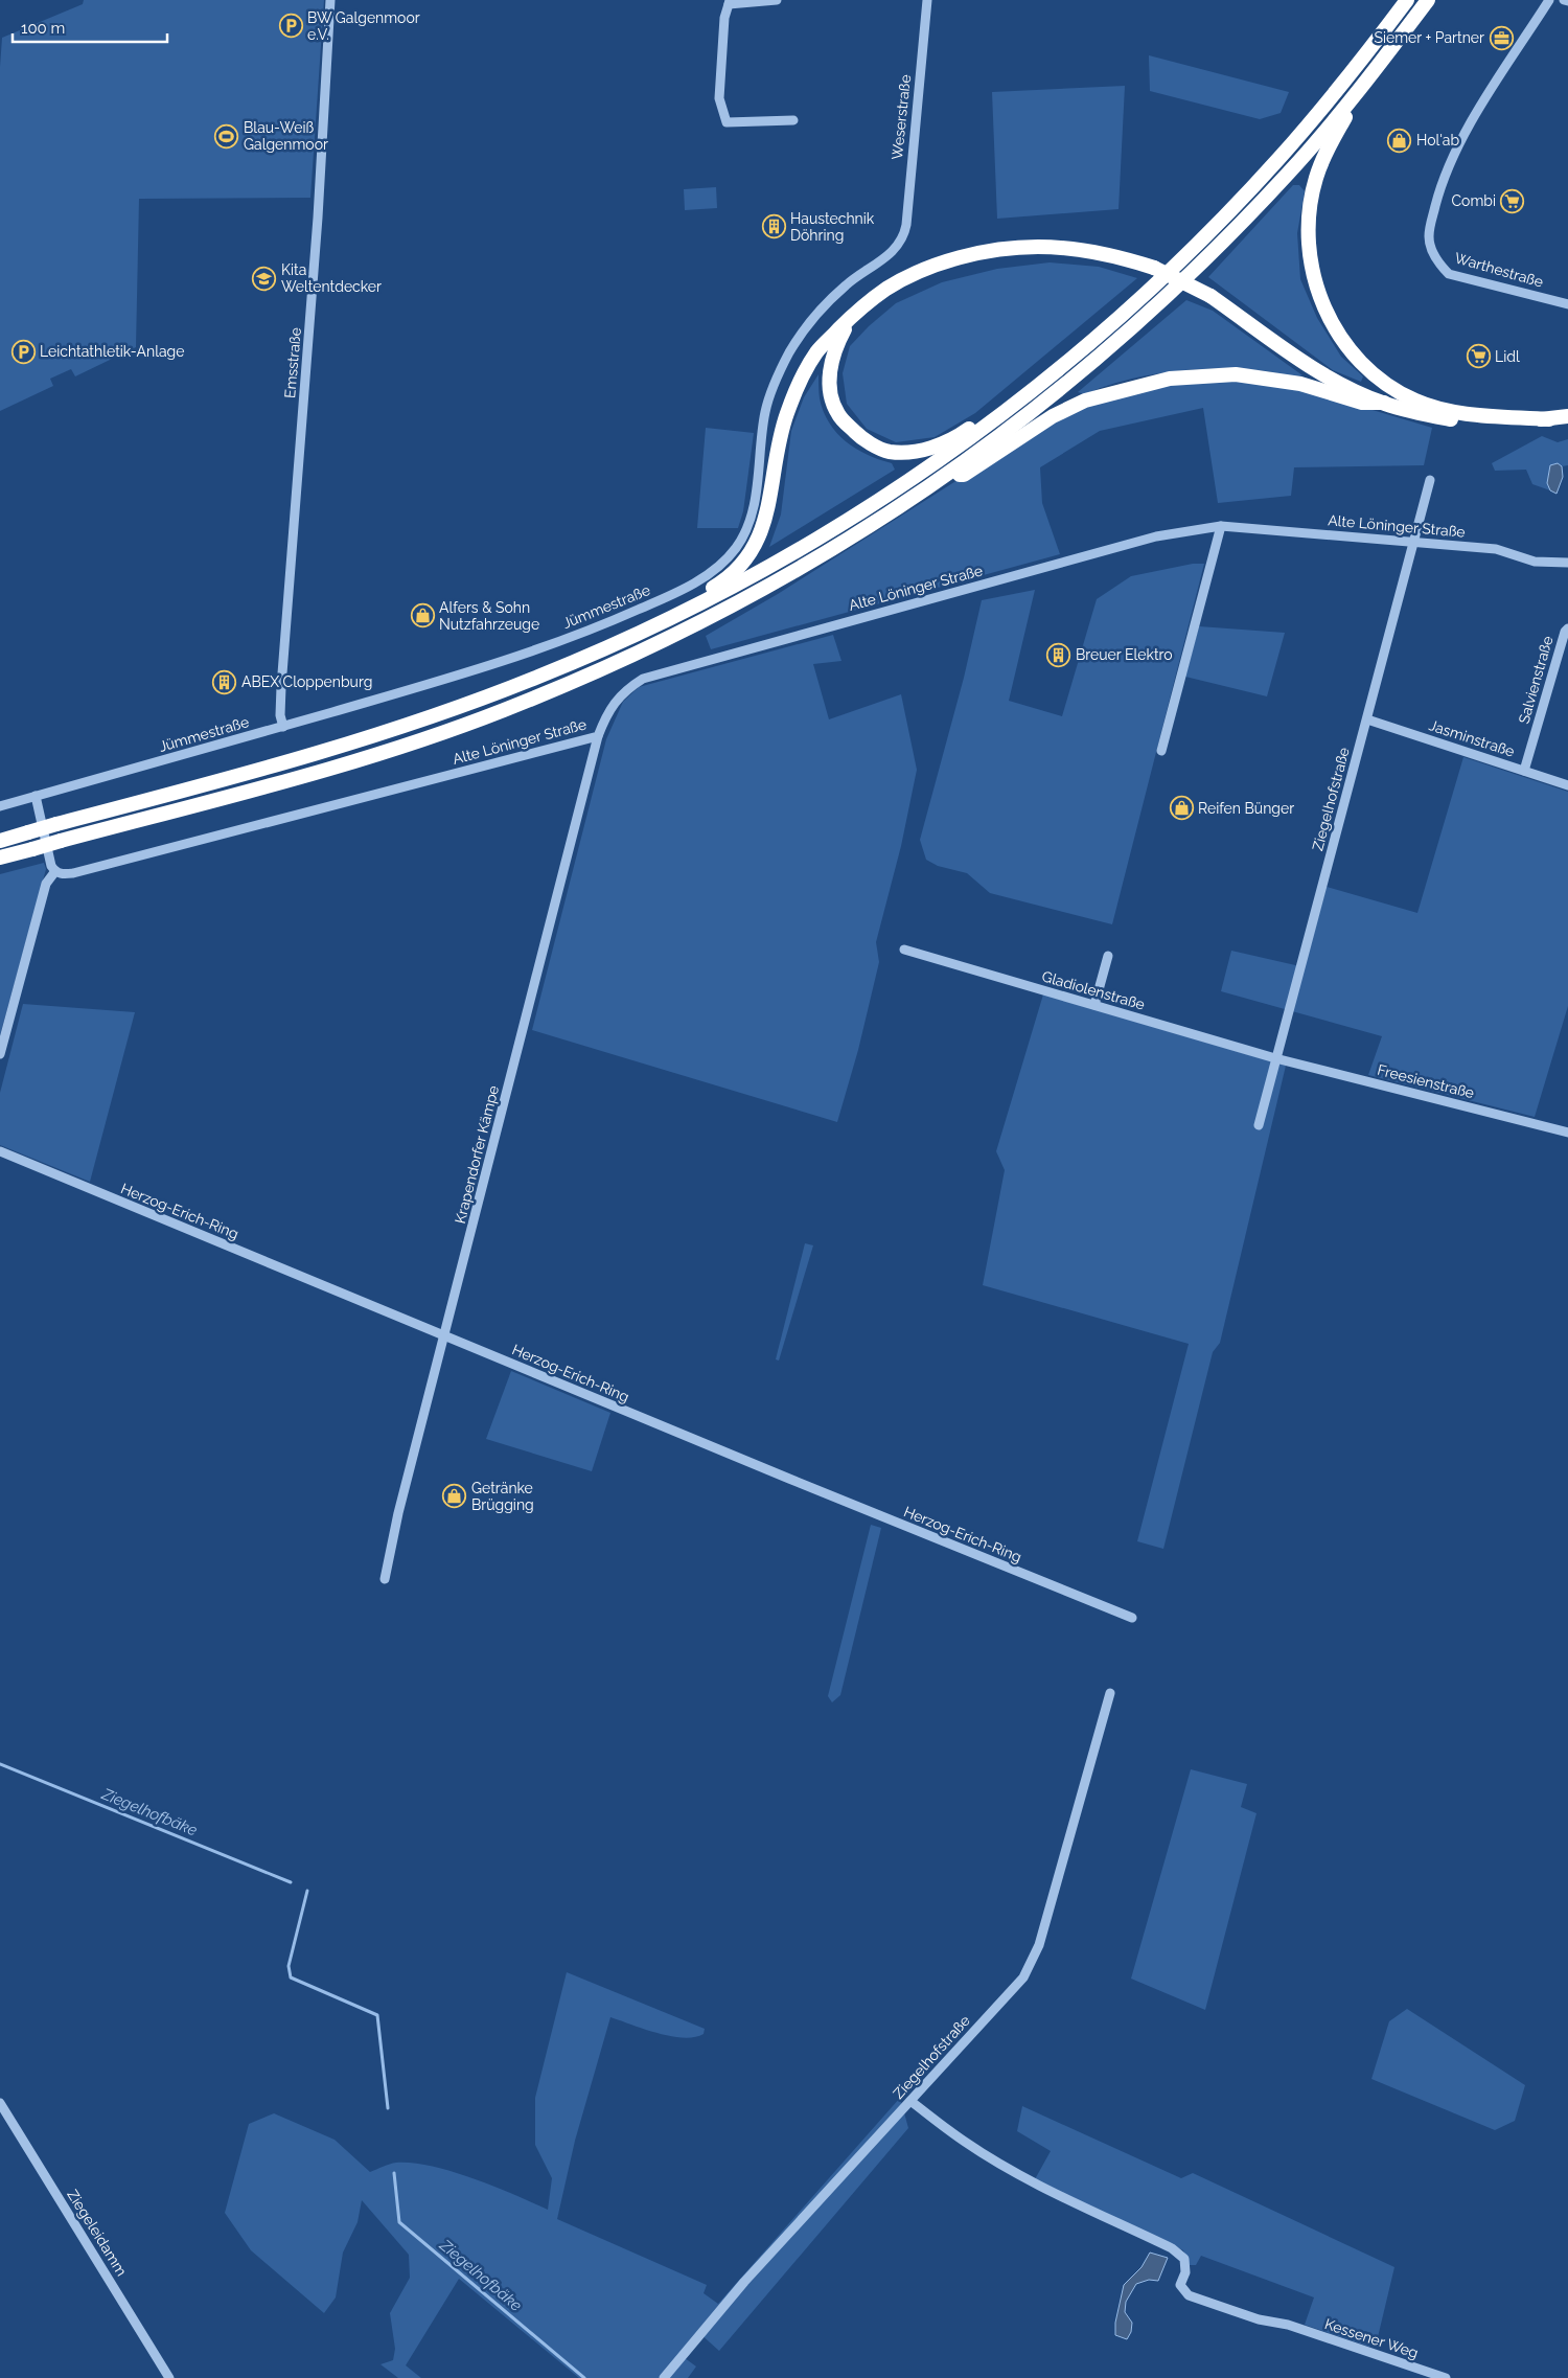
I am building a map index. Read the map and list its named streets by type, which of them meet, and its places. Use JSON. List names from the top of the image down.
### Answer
{
  "streets": {
    "street": [
      "Weserstraße",
      "Warthestraße",
      "Emsstraße",
      "Alte Löninger Straße",
      "Jümmestraße",
      "Salvienstraße",
      "Jasminstraße",
      "Ziegelhofstraße",
      "Gladiolenstraße",
      "Freesienstraße",
      "Krapendorfer Kämpe",
      "Herzog-Erich-Ring",
      "Ziegeleidamm",
      "Kessener Weg"
    ]
  },
  "crossings": [
    ["Weserstraße", "Jümmestraße"],
    ["Emsstraße", "Jümmestraße"],
    ["Alte Löninger Straße", "Ziegelhofstraße"],
    ["Alte Löninger Straße", "Krapendorfer Kämpe"],
    ["Salvienstraße", "Jasminstraße"],
    ["Jasminstraße", "Ziegelhofstraße"],
    ["Ziegelhofstraße", "Gladiolenstraße"],
    ["Ziegelhofstraße", "Freesienstraße"],
    ["Ziegelhofstraße", "Kessener Weg"],
    ["Gladiolenstraße", "Freesienstraße"],
    ["Krapendorfer Kämpe", "Herzog-Erich-Ring"]
  ],
  "water": ["Ziegelhofbäke"],
  "places": {
    "parking": ["BW Galgenmoor e.V.", "Leichtathletik-Anlage"],
    "office": ["Siemer + Partner"],
    "sports": ["Blau-Weiß Galgenmoor"],
    "shop": [
      "Hol'ab",
      "Alfers & Sohn Nutzfahrzeuge",
      "Reifen Bünger",
      "Getränke Brügging"
    ],
    "supermarket": ["Combi", "Lidl"],
    "building": ["Haustechnik Döhring", "Breuer Elektro", "ABEX Cloppenburg"],
    "school or university": ["Kita Weltentdecker"]
  },
  "scale_bar": "100 m"
}
